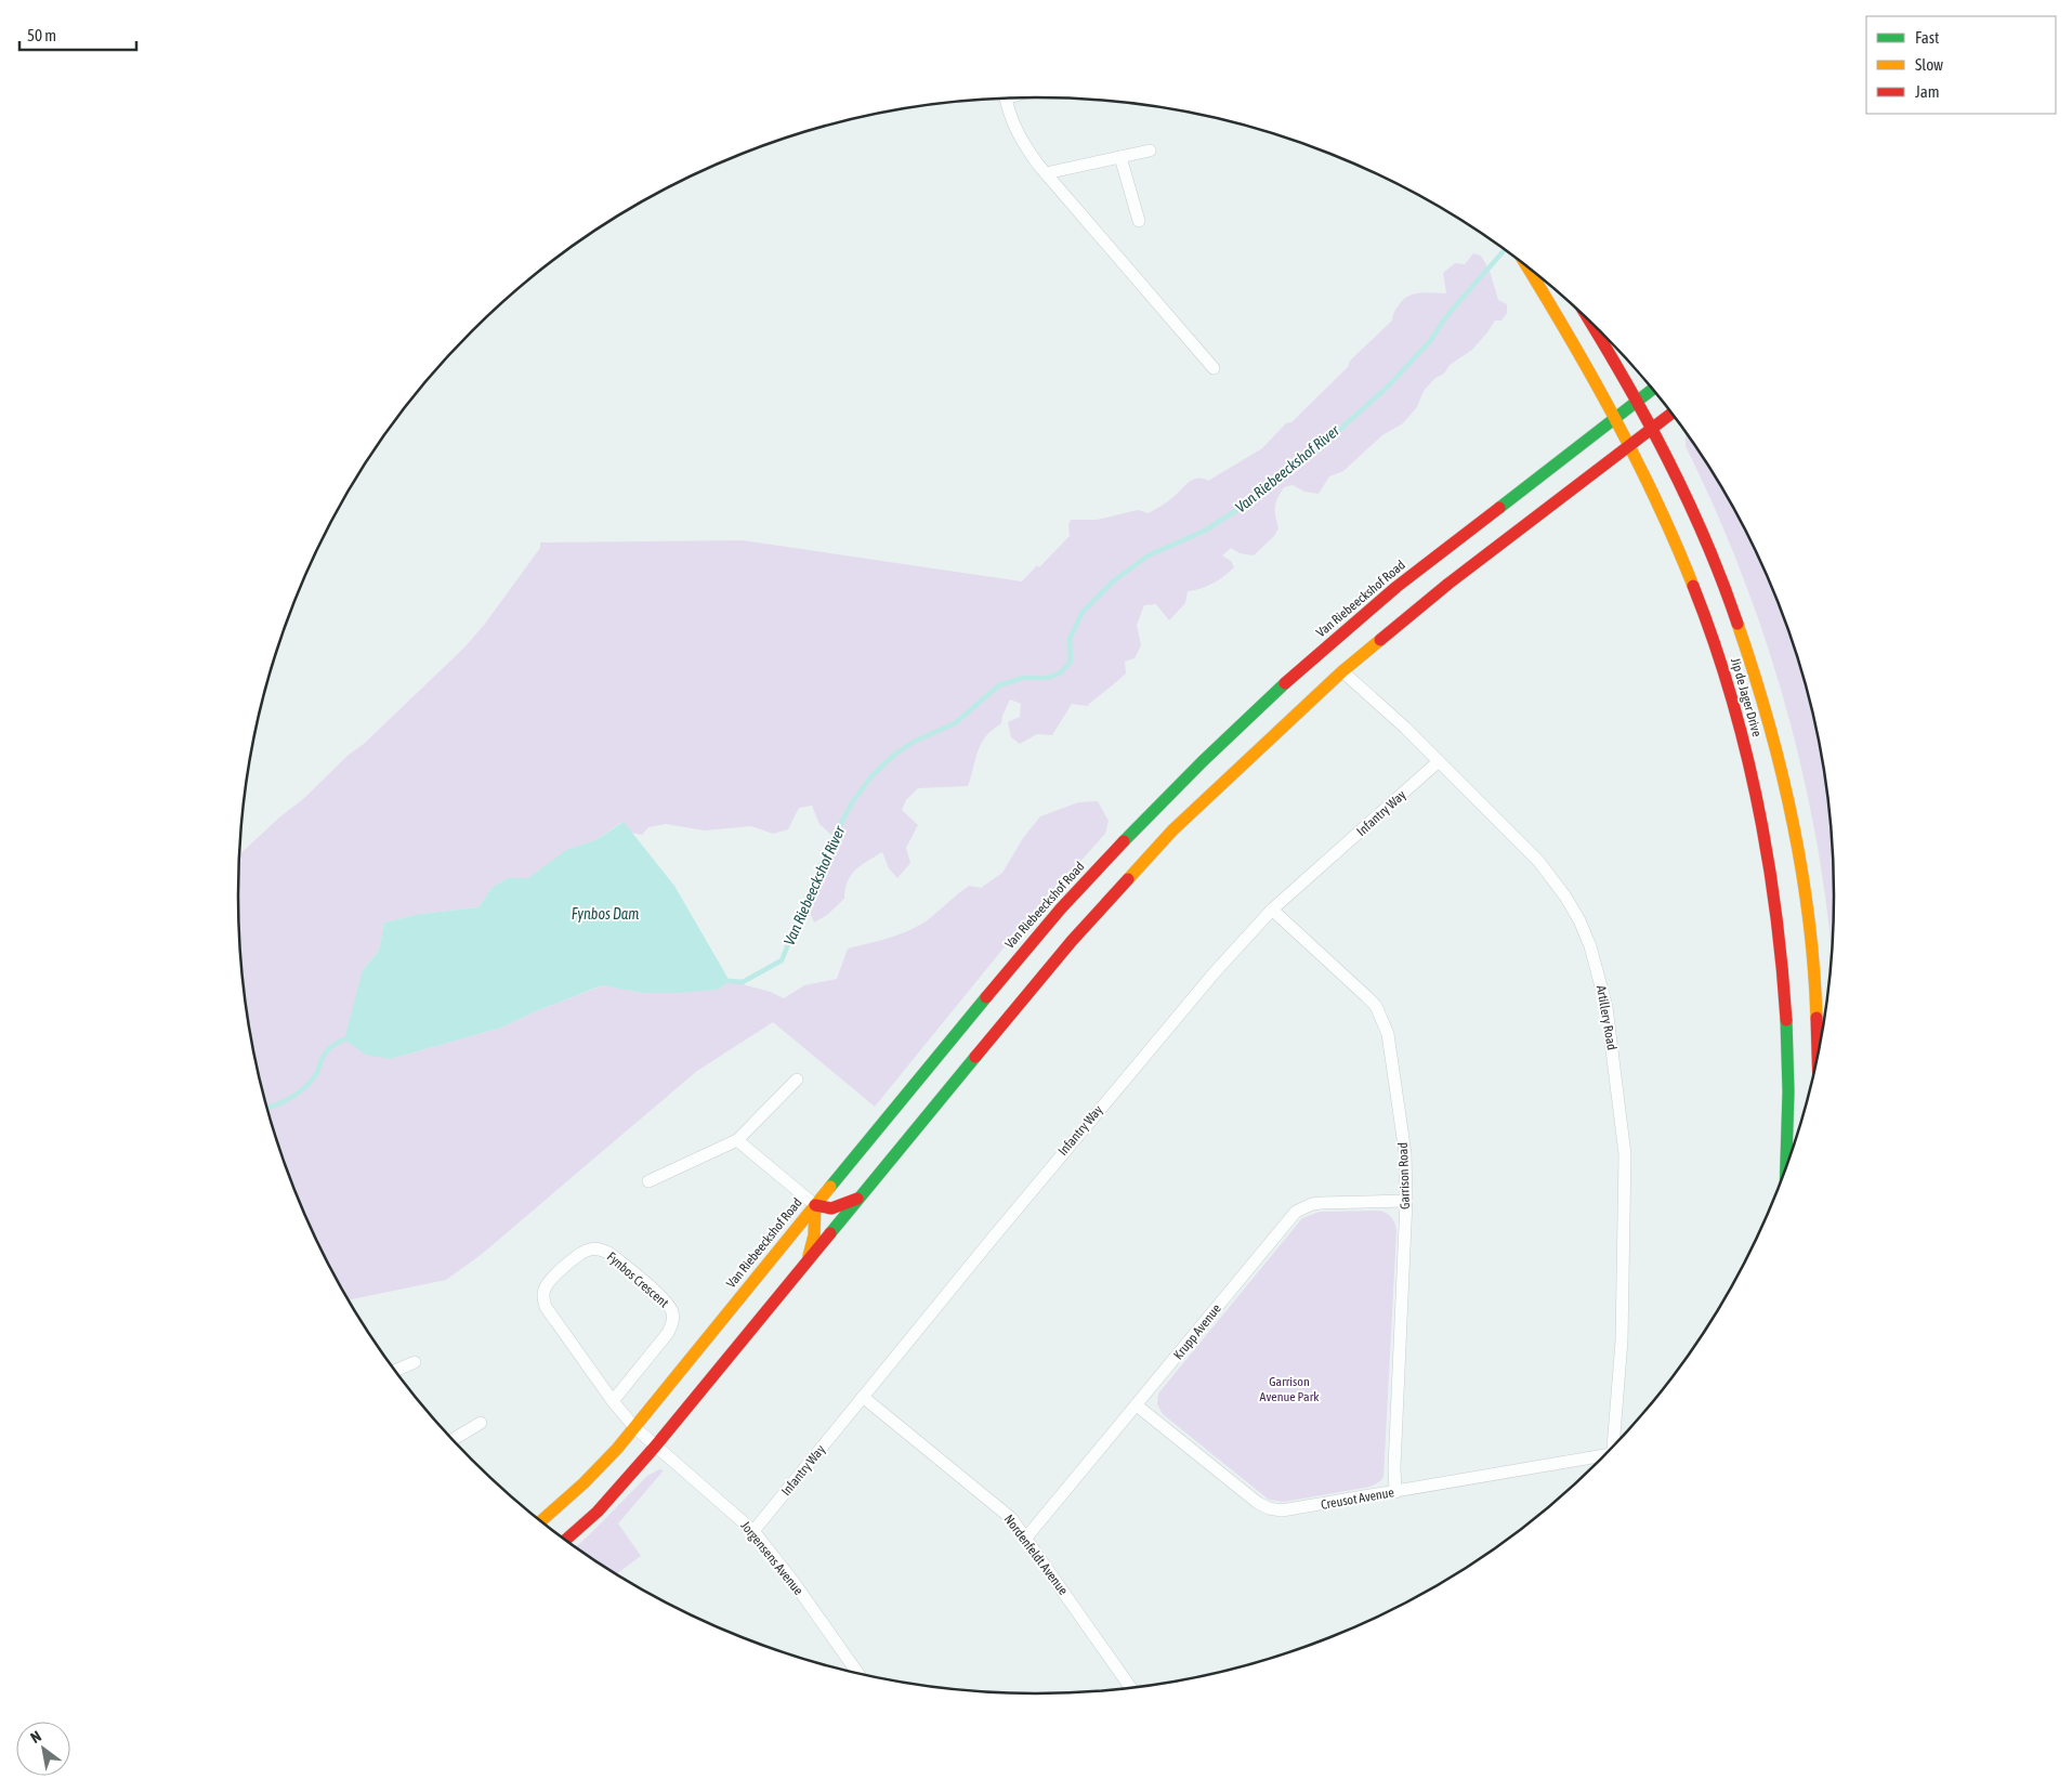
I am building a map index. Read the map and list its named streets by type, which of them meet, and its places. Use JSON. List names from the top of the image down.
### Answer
{
  "streets": {
    "street": [
      "Van Riebeeckshof Road",
      "Jip de Jager Drive",
      "Infantry Way",
      "Artillery Road",
      "Garrison Road",
      "Fynbos Crescent",
      "Krupp Avenue",
      "Creusot Avenue",
      "Nordenfeldt Avenue",
      "Jorgensens Avenue"
    ]
  },
  "crossings": [
    ["Van Riebeeckshof Road", "Jip de Jager Drive"],
    ["Van Riebeeckshof Road", "Fynbos Crescent"],
    ["Van Riebeeckshof Road", "Jorgensens Avenue"],
    ["Infantry Way", "Artillery Road"],
    ["Infantry Way", "Garrison Road"],
    ["Infantry Way", "Nordenfeldt Avenue"],
    ["Infantry Way", "Jorgensens Avenue"],
    ["Garrison Road", "Krupp Avenue"],
    ["Garrison Road", "Creusot Avenue"],
    ["Fynbos Crescent", "Jorgensens Avenue"],
    ["Krupp Avenue", "Creusot Avenue"],
    ["Krupp Avenue", "Nordenfeldt Avenue"]
  ],
  "water": ["Van Riebeeckshof River", "Fynbos Dam"],
  "parks": ["Garrison Avenue Park"],
  "legend": ["Fast", "Slow", "Jam"],
  "scale_bar": "50 m",
  "north": "top left"
}
